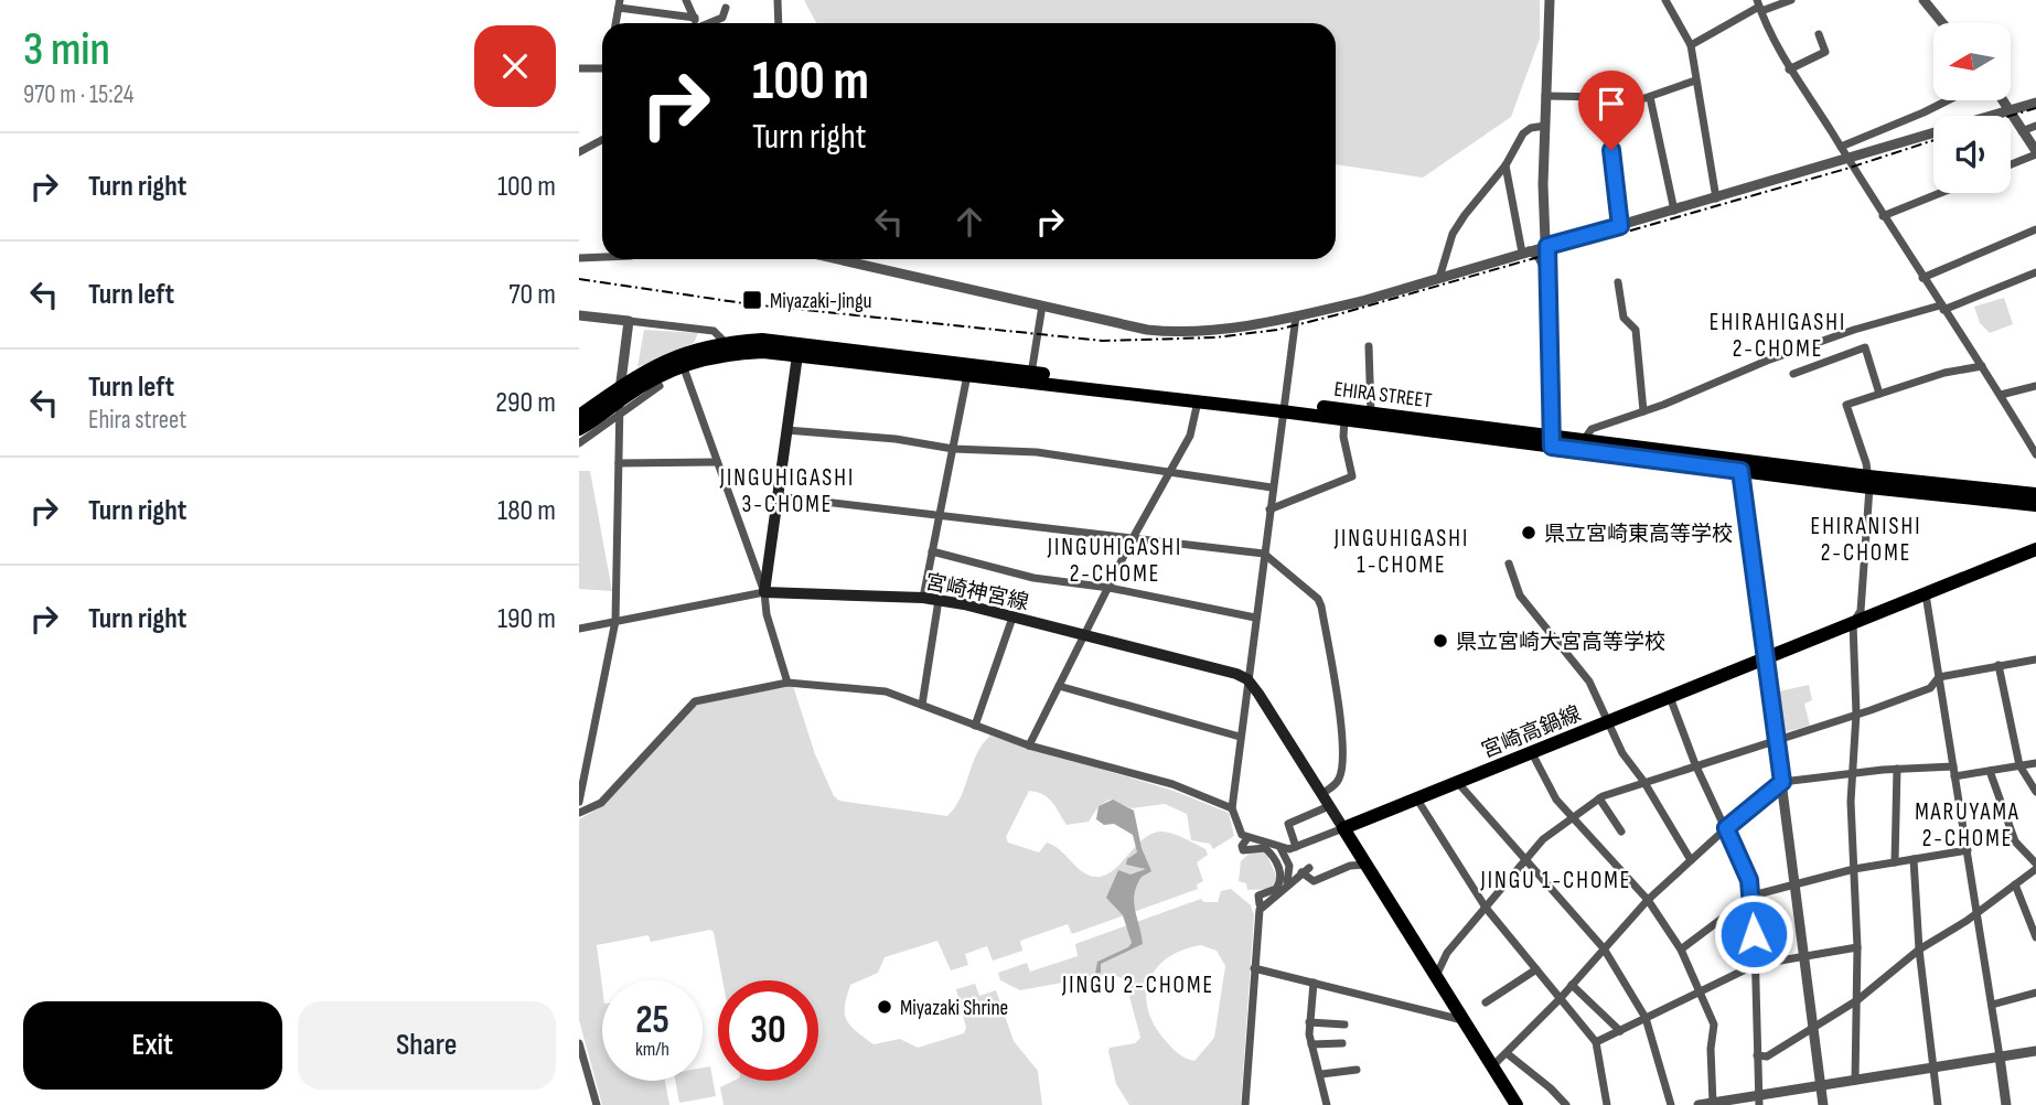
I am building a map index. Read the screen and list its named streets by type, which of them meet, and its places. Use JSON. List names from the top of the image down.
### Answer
{
  "streets": {
    "main road": ["EHIRA STREET", "宮崎神宮線", "宮崎高鍋線"]
  },
  "districts": [
    "EHIRAHIGASHI 2-CHOME",
    "JINGUHIGASHI 3-CHOME",
    "EHIRANISHI 2-CHOME",
    "JINGUHIGASHI 1-CHOME",
    "JINGUHIGASHI 2-CHOME",
    "MARUYAMA 2-CHOME",
    "JINGU 1-CHOME",
    "JINGU 2-CHOME"
  ],
  "places": {
    "transit": ["Miyazaki-Jingu"],
    "other": ["県立宮崎東高等学校", "県立宮崎大宮高等学校", "Miyazaki Shrine"]
  },
  "north": "left",
  "page": {
    "heading": ["3 min", "970 m · 15:24"],
    "turn": ["100 m", "Turn right"],
    "list": [
      {
        "name": "Turn right",
        "value": "100 m"
      },
      {
        "name": "Turn left",
        "value": "70 m"
      },
      {
        "name": "Turn left",
        "note": "Ehira street",
        "value": "290 m"
      },
      {
        "name": "Turn right",
        "value": "180 m"
      },
      {
        "name": "Turn right",
        "value": "190 m"
      }
    ],
    "speed": "25 km/h",
    "limit": "30",
    "buttons": ["Exit", "Share"]
  }
}
